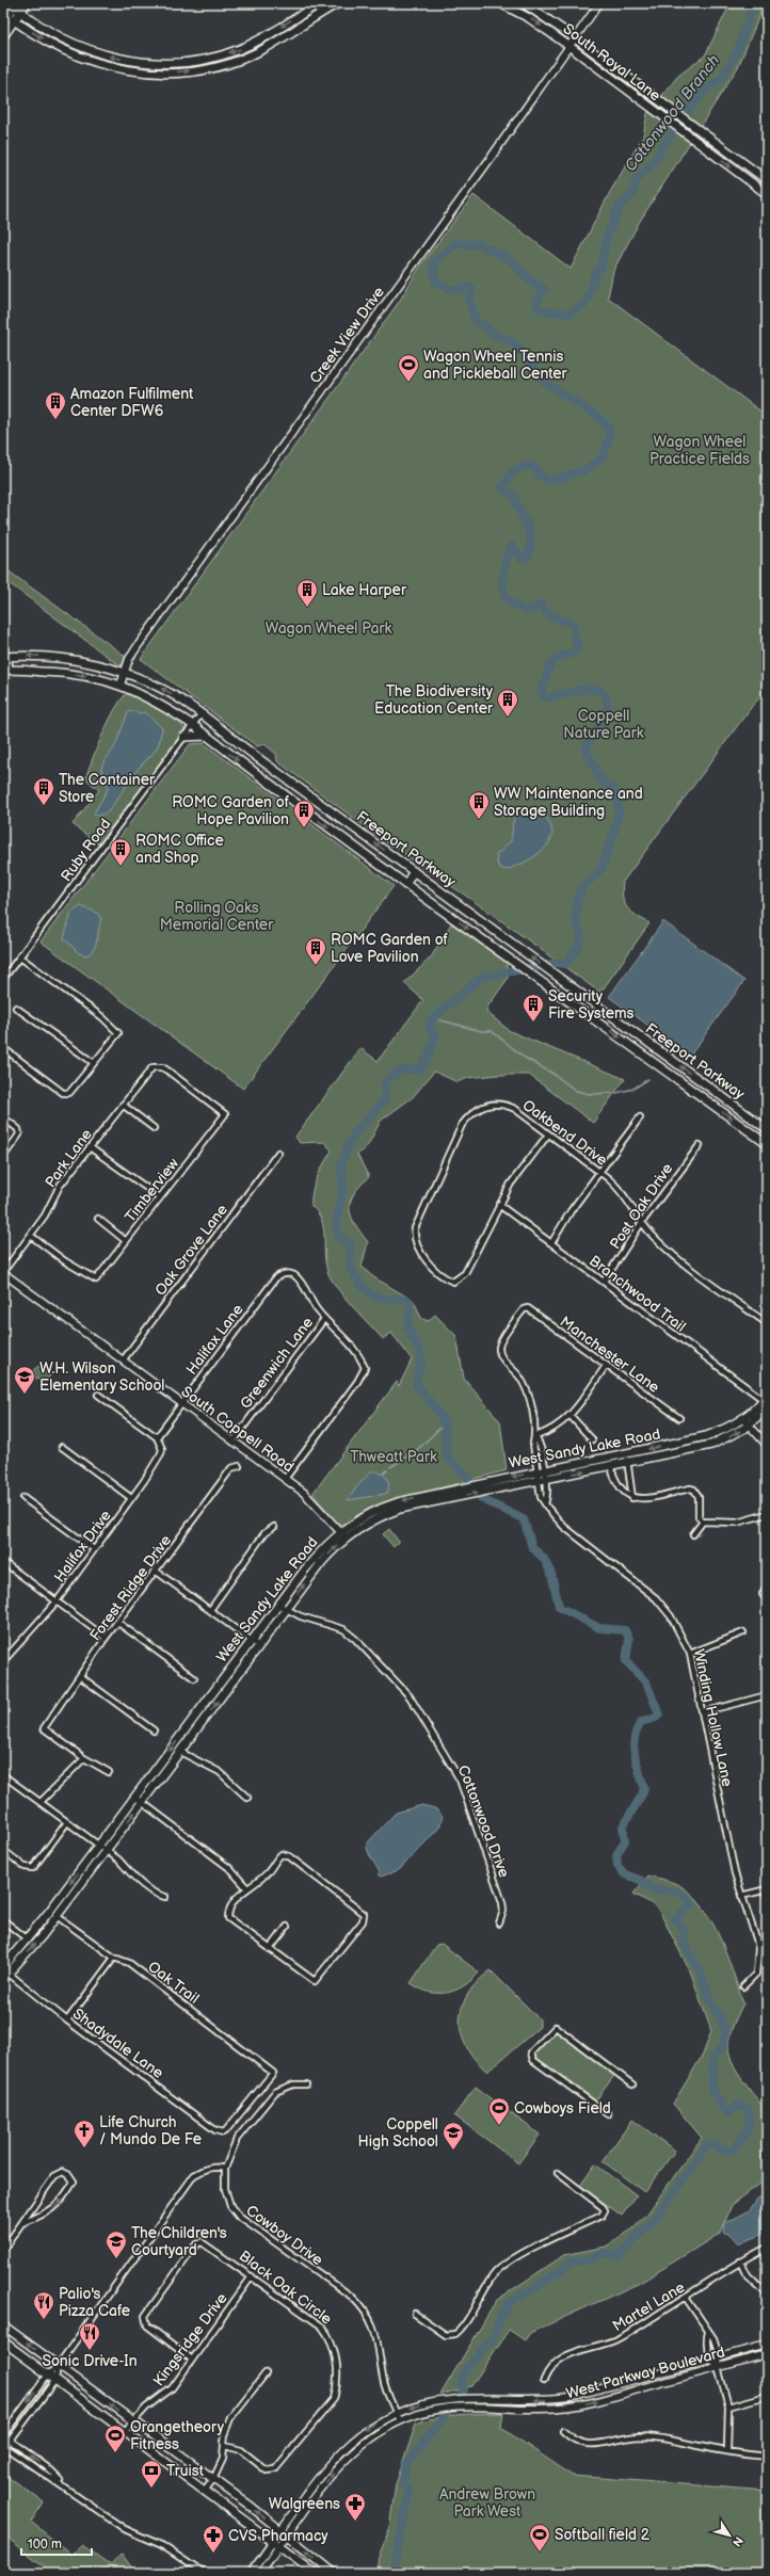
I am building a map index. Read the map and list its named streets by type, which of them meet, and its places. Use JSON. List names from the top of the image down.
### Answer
{
  "streets": {
    "main road": ["South Royal Lane", "Freeport Parkway", "West Sandy Lake Road"],
    "street": [
      "Creek View Drive",
      "Ruby Road",
      "Oakbend Drive",
      "Park Lane",
      "Timberview",
      "Post Oak Drive",
      "Oak Grove Lane",
      "Branchwood Trail",
      "Halifax Lane",
      "Manchester Lane",
      "Greenwich Lane",
      "South Coppell Road",
      "Halifax Drive",
      "Forest Ridge Drive",
      "Winding Hollow Lane",
      "Cottonwood Drive",
      "Oak Trail",
      "Shadydale Lane",
      "Cowboy Drive",
      "Black Oak Circle",
      "Martel Lane",
      "Kingsridge Drive",
      "West Parkway Boulevard"
    ]
  },
  "crossings": [
    ["South Royal Lane", "Creek View Drive"],
    ["Creek View Drive", "Freeport Parkway"],
    ["Freeport Parkway", "Ruby Road"],
    ["Oakbend Drive", "Post Oak Drive"],
    ["Oakbend Drive", "Branchwood Trail"],
    ["Park Lane", "Timberview"],
    ["Park Lane", "South Coppell Road"],
    ["Post Oak Drive", "Branchwood Trail"],
    ["Oak Grove Lane", "South Coppell Road"],
    ["Branchwood Trail", "West Sandy Lake Road"],
    ["Halifax Lane", "Greenwich Lane"],
    ["Halifax Lane", "South Coppell Road"],
    ["Halifax Lane", "Halifax Drive"],
    ["Manchester Lane", "Winding Hollow Lane"],
    ["Greenwich Lane", "South Coppell Road"],
    ["South Coppell Road", "West Sandy Lake Road"],
    ["West Sandy Lake Road", "Winding Hollow Lane"],
    ["West Sandy Lake Road", "Cottonwood Drive"],
    ["West Sandy Lake Road", "Oak Trail"],
    ["West Sandy Lake Road", "Shadydale Lane"],
    ["Oak Trail", "Shadydale Lane"],
    ["Cowboy Drive", "West Parkway Boulevard"],
    ["Black Oak Circle", "Kingsridge Drive"]
  ],
  "water": ["Cottonwood Branch"],
  "parks": [
    "Wagon Wheel Practice Fields",
    "Wagon Wheel Park",
    "Coppell Nature Park",
    "Rolling Oaks Memorial Center",
    "Thweatt Park",
    "Andrew Brown Park West"
  ],
  "places": {
    "sports": [
      "Wagon Wheel Tennis and Pickleball Center",
      "Cowboys Field",
      "Orangetheory Fitness",
      "Softball field 2"
    ],
    "building": [
      "Amazon Fulfilment Center DFW6",
      "Lake Harper",
      "The Biodiversity Education Center",
      "The Container Store",
      "WW Maintenance and Storage Building",
      "ROMC Garden of Hope Pavilion",
      "ROMC Office and Shop",
      "ROMC Garden of Love Pavilion",
      "Security Fire Systems"
    ],
    "school or university": ["W.H. Wilson Elementary School", "Coppell High School", "The Children's Courtyard"],
    "church": ["Life Church / Mundo De Fe"],
    "restaurant": ["Palio's Pizza Cafe", "Sonic Drive-In"],
    "bank": ["Truist"],
    "pharmacy": ["Walgreens", "CVS Pharmacy"]
  },
  "scale_bar": "100 m",
  "north": "bottom right"
}
